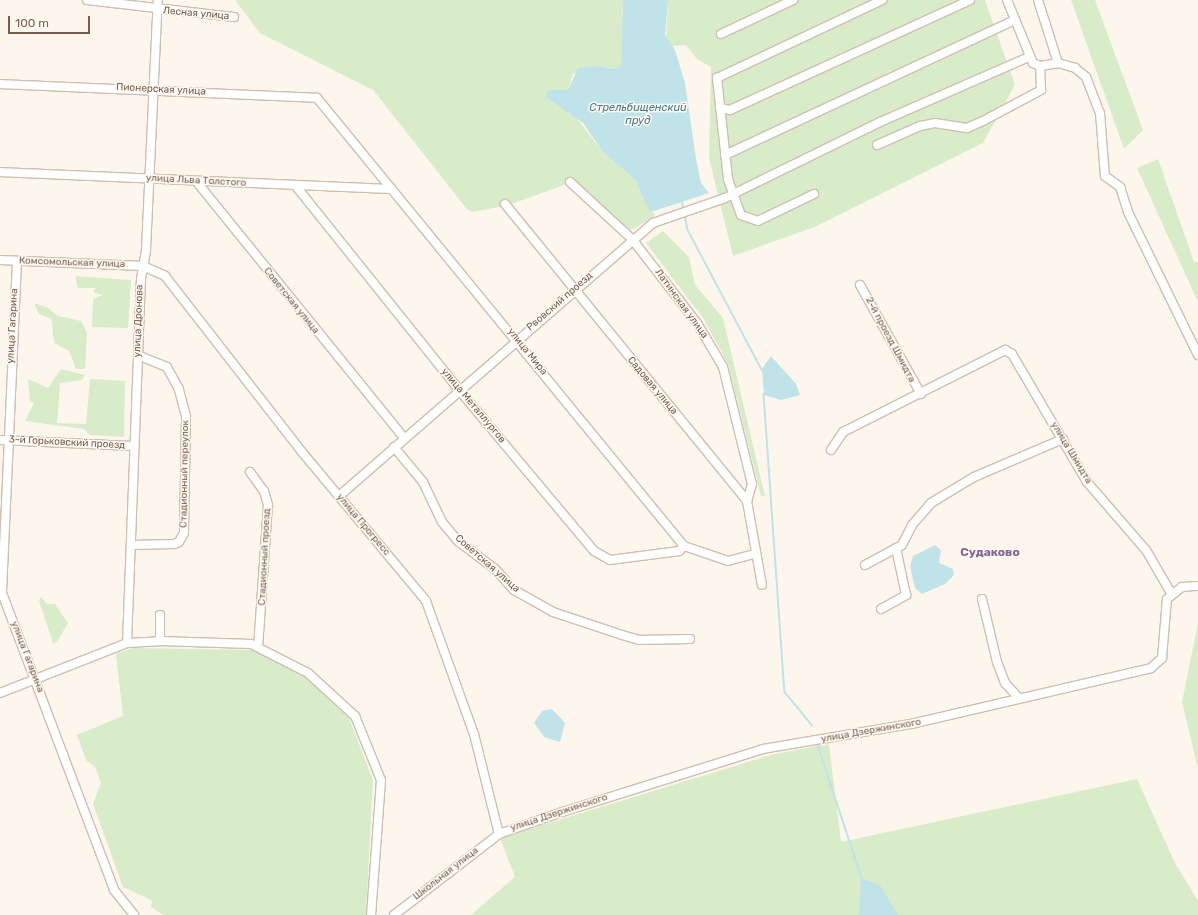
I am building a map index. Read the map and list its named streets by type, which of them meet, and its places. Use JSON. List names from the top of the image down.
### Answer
{
  "streets": {
    "street": [
      "Лесная улица",
      "Пионерская улица",
      "улица Льва Толстого",
      "Комсомольская улица",
      "Советская улица",
      "Рвовский проезд",
      "Латинская улица",
      "улица Дронова",
      "улица Гагарина",
      "2-й проезд Шмидта",
      "улица Мира",
      "Садовая улица",
      "улица Металлургов",
      "3-й Горьковский проезд",
      "улица Шмидта",
      "Стадионный переулок",
      "улица Прогресс",
      "Стадионный проезд",
      "улица Дзержинского",
      "Школьная улица"
    ]
  },
  "crossings": [
    ["Лесная улица", "улица Дронова"],
    ["Пионерская улица", "улица Дронова"],
    ["Пионерская улица", "улица Мира"],
    ["улица Льва Толстого", "Советская улица"],
    ["улица Льва Толстого", "улица Дронова"],
    ["улица Льва Толстого", "улица Мира"],
    ["улица Льва Толстого", "улица Металлургов"],
    ["Комсомольская улица", "улица Дронова"],
    ["Комсомольская улица", "улица Гагарина"],
    ["Комсомольская улица", "улица Прогресс"],
    ["Советская улица", "Рвовский проезд"],
    ["Рвовский проезд", "Латинская улица"],
    ["Рвовский проезд", "улица Мира"],
    ["Рвовский проезд", "Садовая улица"],
    ["Рвовский проезд", "улица Металлургов"],
    ["Рвовский проезд", "улица Прогресс"],
    ["Латинская улица", "Садовая улица"],
    ["улица Дронова", "3-й Горьковский проезд"],
    ["улица Дронова", "Стадионный переулок"],
    ["улица Дронова", "улица Прогресс"],
    ["улица Гагарина", "3-й Горьковский проезд"],
    ["2-й проезд Шмидта", "улица Шмидта"],
    ["улица Мира", "улица Металлургов"],
    ["улица Шмидта", "улица Дзержинского"],
    ["улица Прогресс", "улица Дзержинского"],
    ["улица Прогресс", "Школьная улица"],
    ["улица Дзержинского", "Школьная улица"]
  ],
  "districts": ["Судаково"],
  "water": ["Стрельбищенский пруд"],
  "scale_bar": "100 m"
}
